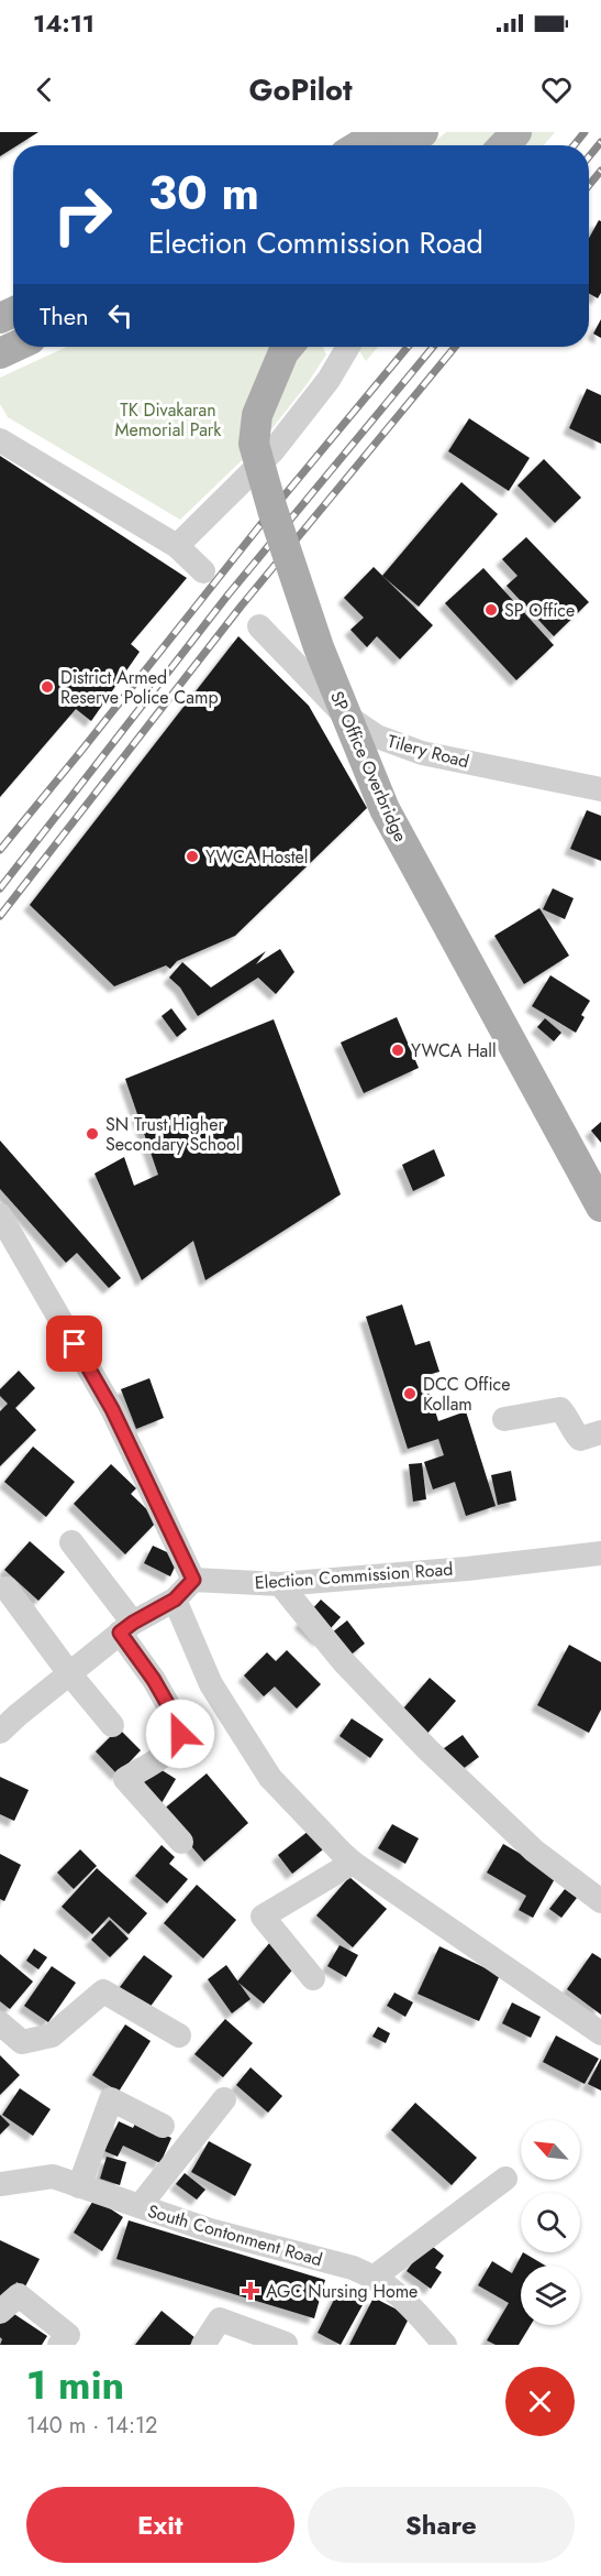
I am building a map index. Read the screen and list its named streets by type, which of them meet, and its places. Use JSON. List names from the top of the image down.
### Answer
{
  "streets": {
    "main road": ["SP Office Overbridge"],
    "street": ["Tilery Road", "Election Commission Road", "South Contonment Road"]
  },
  "parks": ["TK Divakaran Memorial Park"],
  "places": {
    "other": [
      "SP Office",
      "District Armed Reserve Police Camp",
      "YWCA Hostel",
      "YWCA Hall",
      "SN Trust Higher Secondary School",
      "DCC Office Kollam"
    ],
    "health": ["AGC Nursing Home"]
  },
  "north": "top left",
  "page": {
    "status": "14:11",
    "header": "GoPilot",
    "turn": ["30 m", "Election Commission Road"],
    "then": "Then",
    "heading": ["1 min", "140 m · 14:12"],
    "buttons": ["Exit", "Share"]
  }
}
